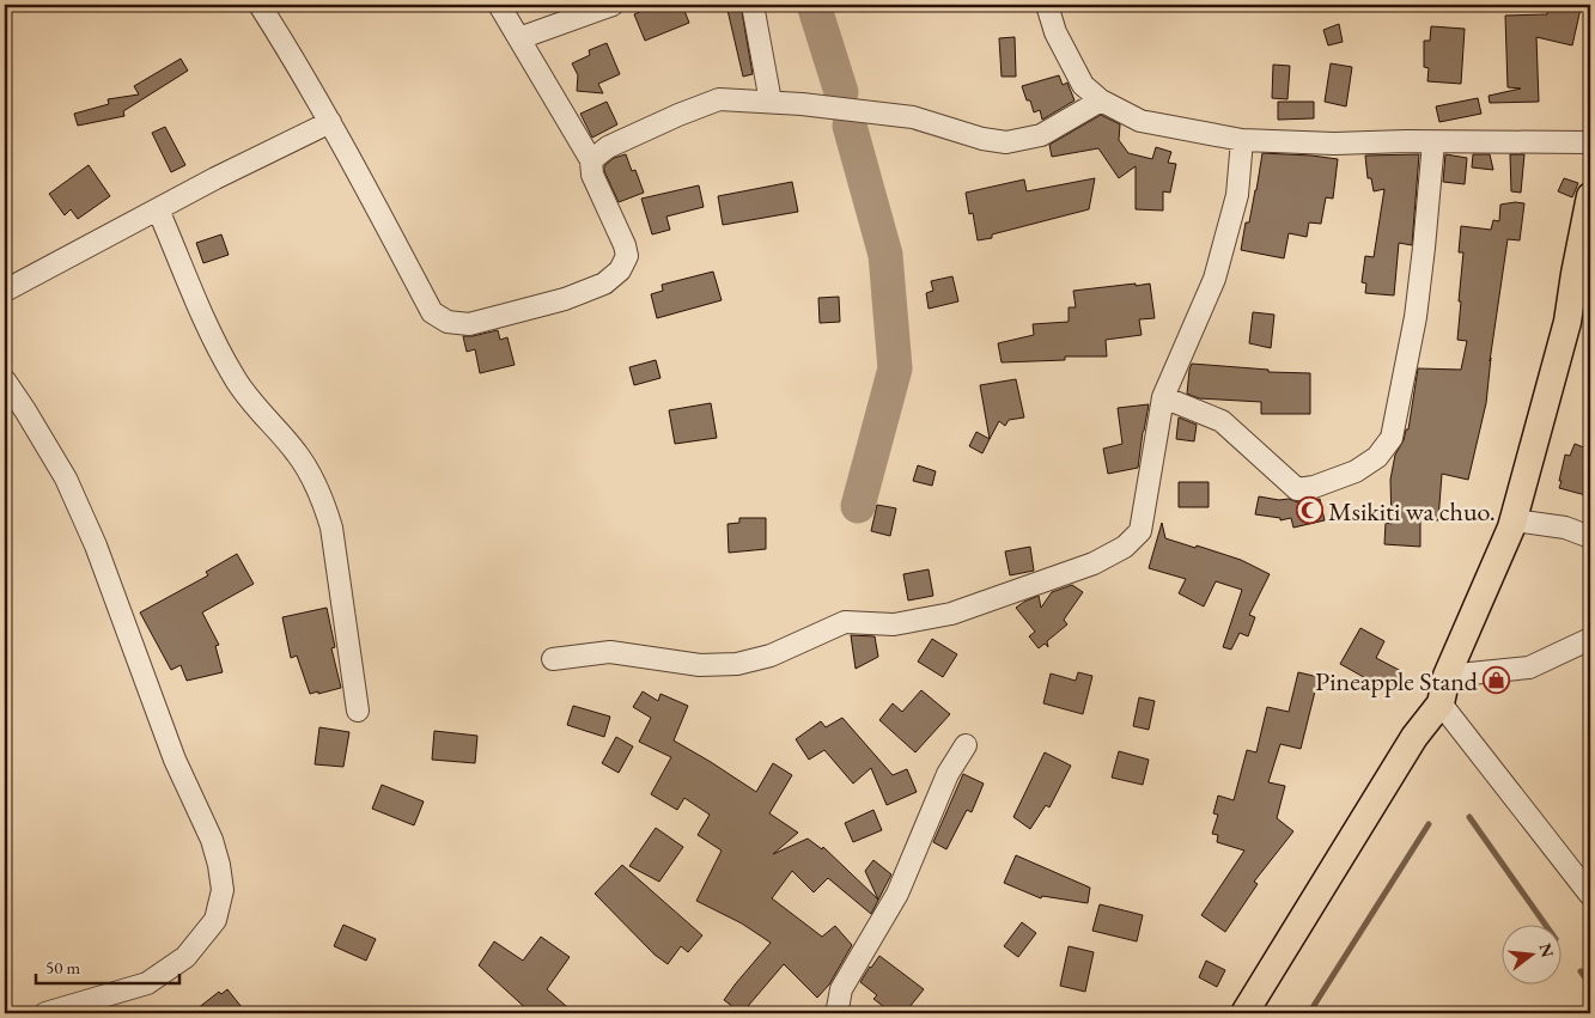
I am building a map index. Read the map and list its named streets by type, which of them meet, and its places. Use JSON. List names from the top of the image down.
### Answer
{
  "places": {
    "mosque": ["Msikiti wa chuo."],
    "shop": ["Pineapple Stand"]
  },
  "scale_bar": "50 m",
  "north": "right"
}
